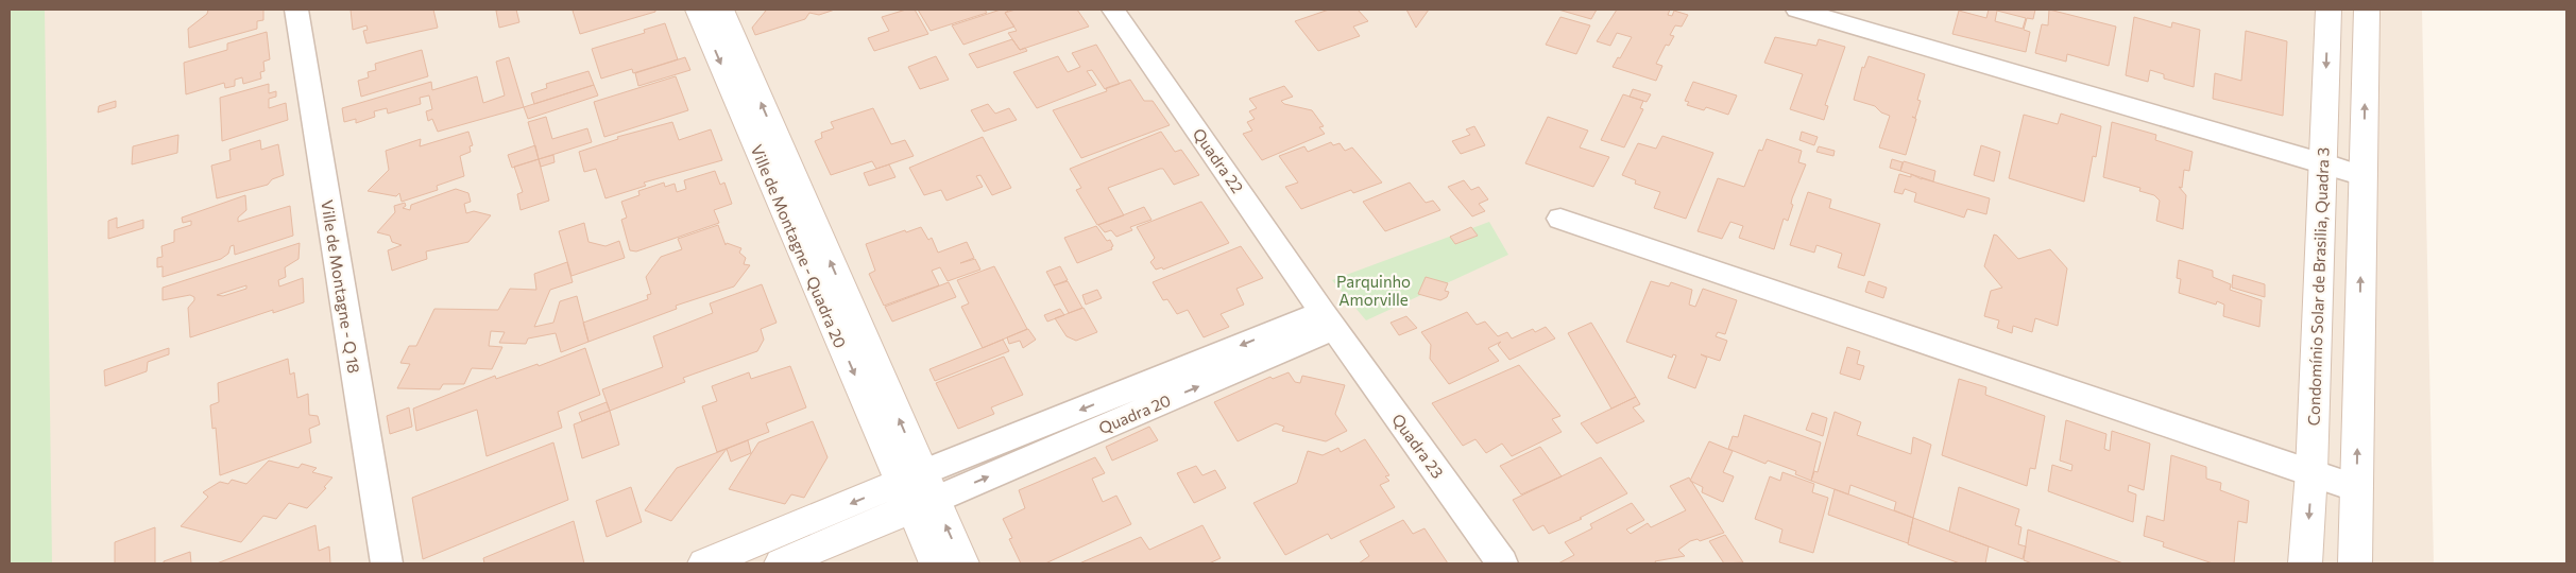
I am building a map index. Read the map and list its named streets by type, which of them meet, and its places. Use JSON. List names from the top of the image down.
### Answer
{
  "streets": {
    "street": [
      "Quadra 22",
      "Ville de Montagne - Quadra 20",
      "Ville de Montagne - Q 18",
      "Condomínio Solar de Brasilia, Quadra 3",
      "Quadra 20",
      "Quadra 23"
    ]
  },
  "crossings": [
    ["Quadra 22", "Quadra 20"],
    ["Quadra 22", "Quadra 23"],
    ["Ville de Montagne - Quadra 20", "Quadra 20"],
    ["Quadra 20", "Quadra 23"]
  ],
  "parks": ["Parquinho Amorville"]
}
